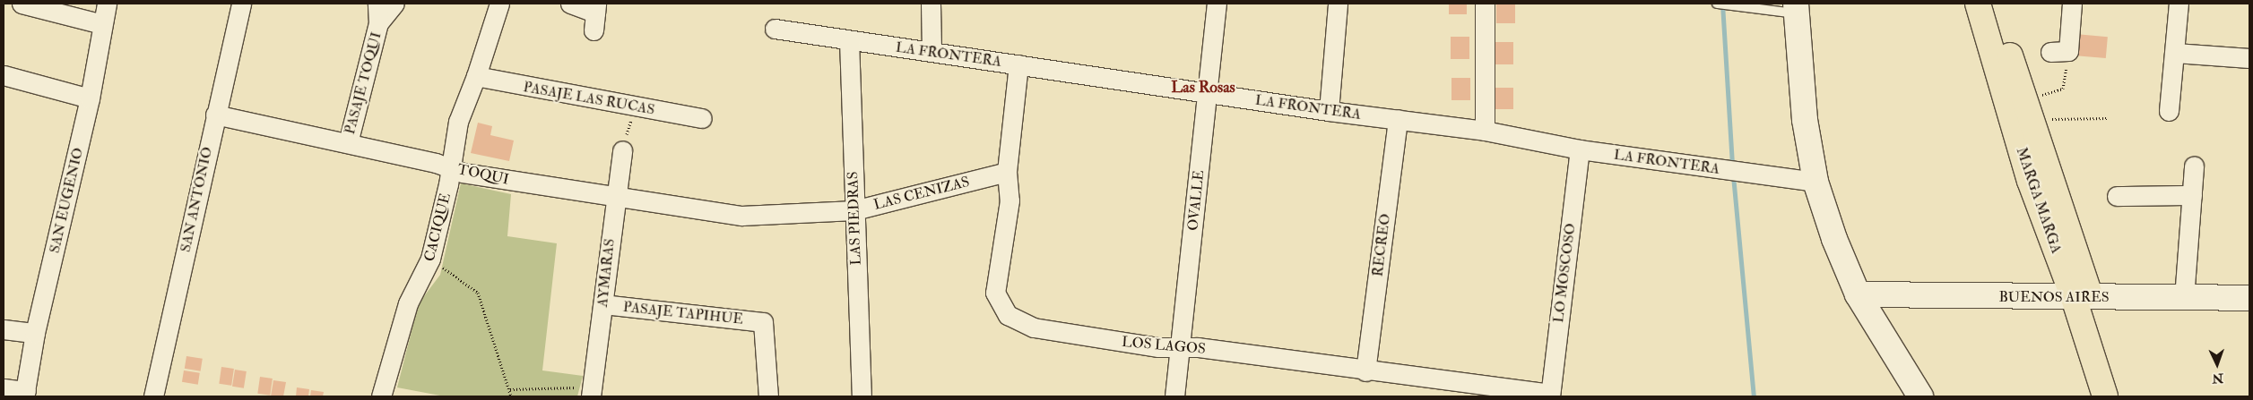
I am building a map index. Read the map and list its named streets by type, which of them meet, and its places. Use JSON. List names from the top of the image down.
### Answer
{
  "streets": {
    "main road": ["MARGA MARGA"],
    "street": [
      "LA FRONTERA",
      "PASAJE TOQUI",
      "PASAJE LAS RUCAS",
      "TOQUI",
      "LAS CENIZAS",
      "SAN ANTONIO",
      "SAN EUGENIO",
      "OVALLE",
      "LAS PIEDRAS",
      "CACIQUE",
      "RECREO",
      "AYMARAS",
      "LO MOSCOSO",
      "BUENOS AIRES",
      "PASAJE TAPIHUE",
      "LOS LAGOS"
    ]
  },
  "crossings": [
    ["LA FRONTERA", "OVALLE"],
    ["LA FRONTERA", "LAS PIEDRAS"],
    ["LA FRONTERA", "RECREO"],
    ["LA FRONTERA", "LO MOSCOSO"],
    ["LA FRONTERA", "LOS LAGOS"],
    ["PASAJE TOQUI", "TOQUI"],
    ["PASAJE LAS RUCAS", "CACIQUE"],
    ["TOQUI", "LAS CENIZAS"],
    ["TOQUI", "SAN ANTONIO"],
    ["TOQUI", "CACIQUE"],
    ["TOQUI", "AYMARAS"],
    ["LAS CENIZAS", "LAS PIEDRAS"],
    ["LAS CENIZAS", "LOS LAGOS"],
    ["OVALLE", "LOS LAGOS"],
    ["MARGA MARGA", "BUENOS AIRES"],
    ["RECREO", "LOS LAGOS"],
    ["AYMARAS", "PASAJE TAPIHUE"],
    ["LO MOSCOSO", "LOS LAGOS"]
  ],
  "districts": ["Las Rosas"],
  "north": "bottom"
}
